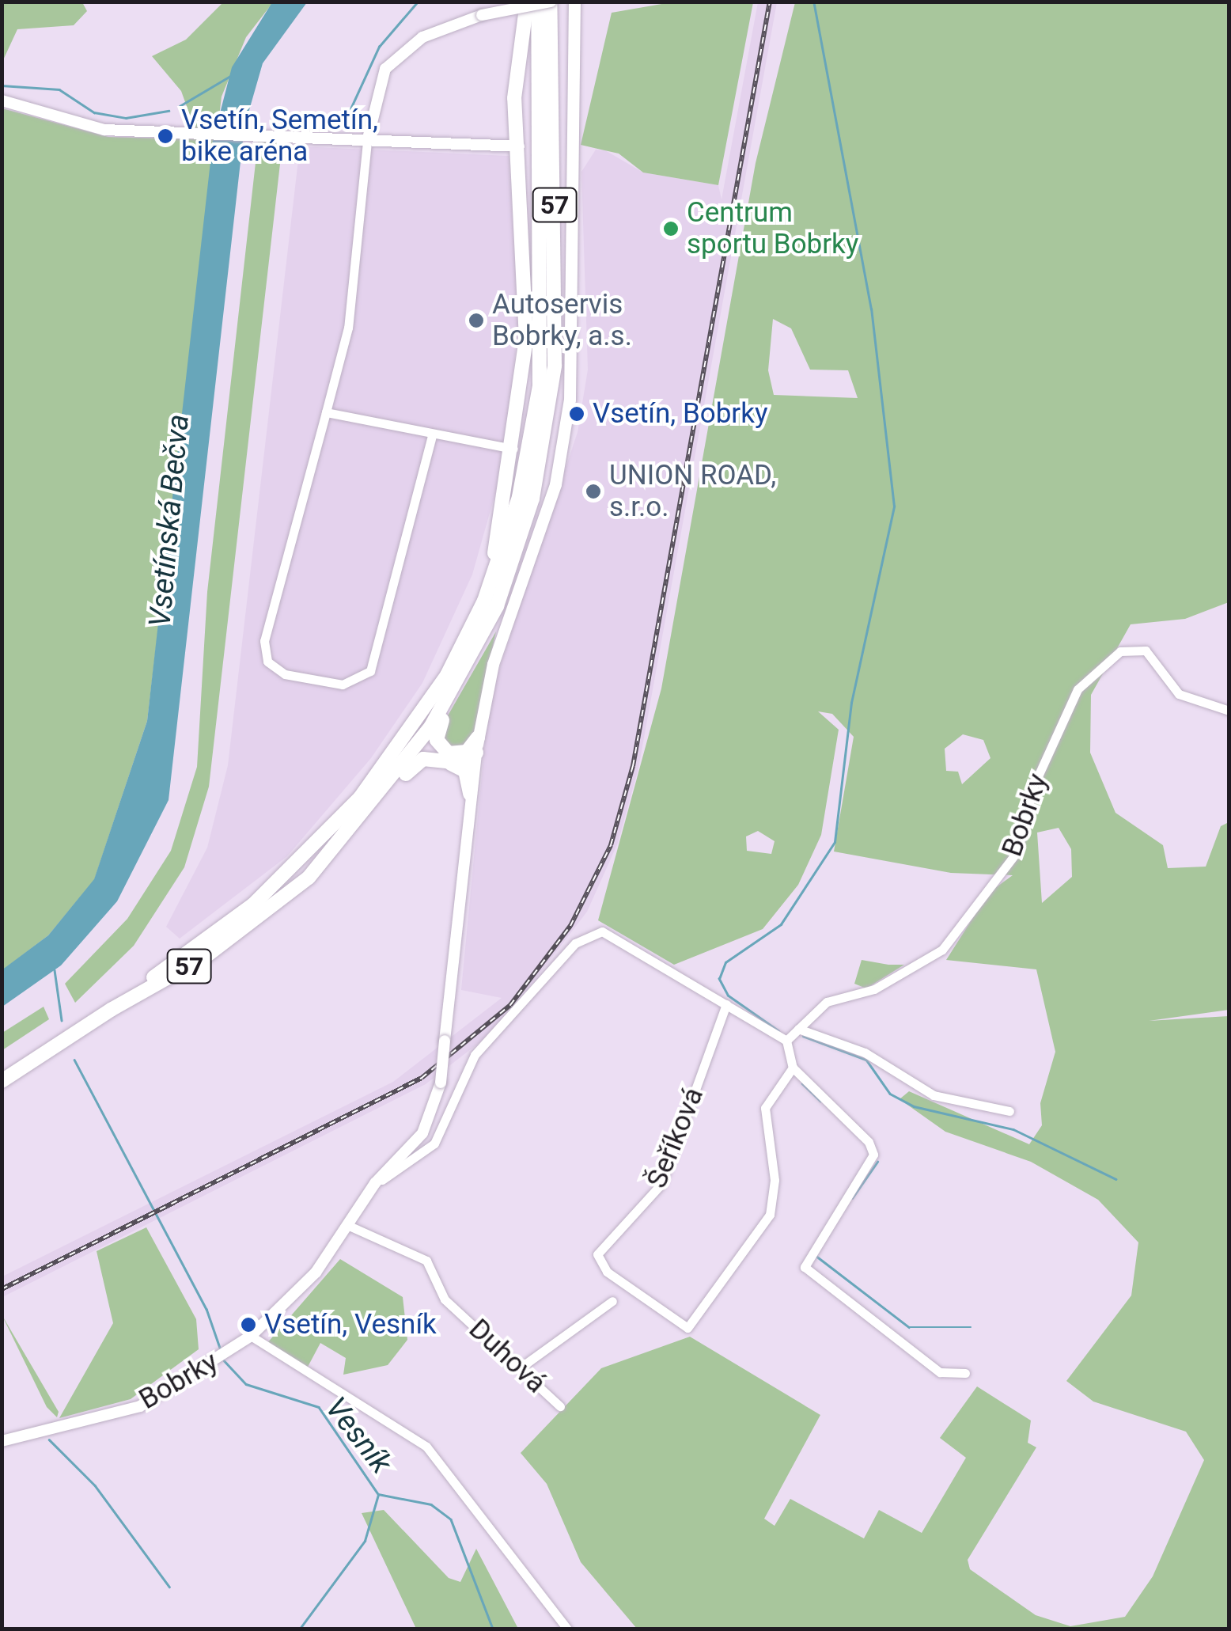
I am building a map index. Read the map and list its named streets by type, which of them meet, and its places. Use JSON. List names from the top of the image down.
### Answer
{
  "streets": {
    "main road": ["57"],
    "street": ["Bobrky", "Šeříková", "Duhová"]
  },
  "crossings": [
    ["Bobrky", "Šeříková"],
    ["Bobrky", "Duhová"]
  ],
  "water": ["Vsetínská Bečva", "Vesník"],
  "places": [
    "Vsetín, Semetín, bike aréna",
    "Centrum sportu Bobrky",
    "Autoservis Bobrky, a.s.",
    "Vsetín, Bobrky",
    "UNION ROAD, s.r.o.",
    "Vsetín, Vesník"
  ]
}
